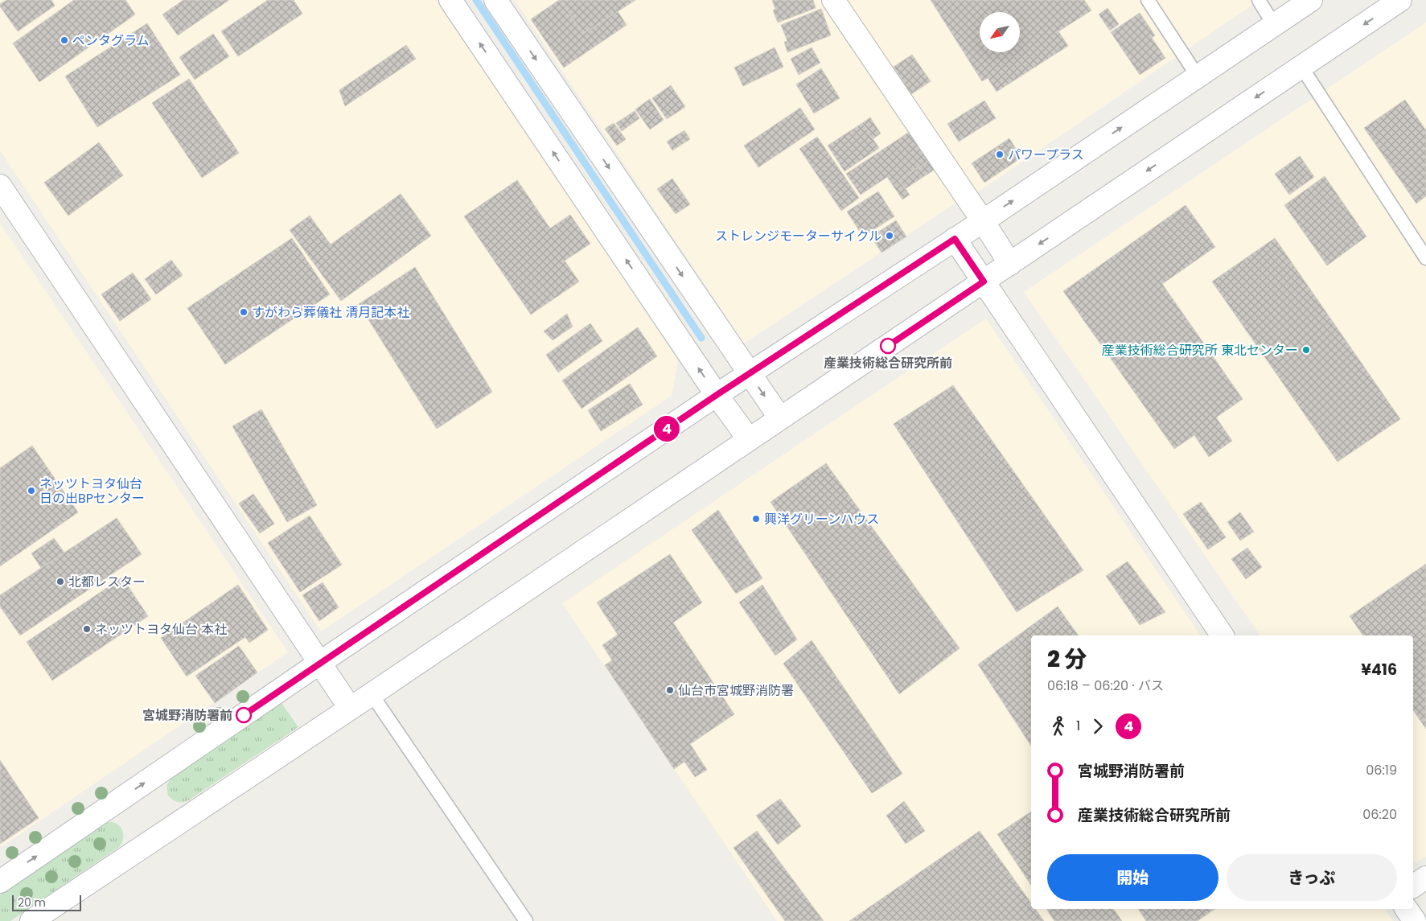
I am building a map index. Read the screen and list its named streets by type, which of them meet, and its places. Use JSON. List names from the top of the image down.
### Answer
{
  "places": [
    "ペンタグラム",
    "パワープラス",
    "ストレンジモーターサイクル",
    "すがわら葬儀社 清月記本社",
    "産業技術総合研究所前",
    "産業技術総合研究所 東北センター",
    "ネッツトヨタ仙台 日の出BPセンター",
    "興洋グリーンハウス",
    "北都レスター",
    "ネッツトヨタ仙台 本社",
    "仙台市宮城野消防署",
    "宮城野消防署前"
  ],
  "lines": ["bus line 4"],
  "scale_bar": "20 m",
  "north": "bottom left",
  "page": {
    "on_map": "4",
    "heading": ["2 分", "06:18 – 06:20 · バス", "¥416"],
    "legs": ["1", "4"],
    "list": [
      {
        "name": "宮城野消防署前",
        "value": "06:19"
      },
      {
        "name": "産業技術総合研究所前",
        "value": "06:20"
      }
    ],
    "buttons": ["開始", "きっぷ"],
    "scale": "20 m"
  }
}
